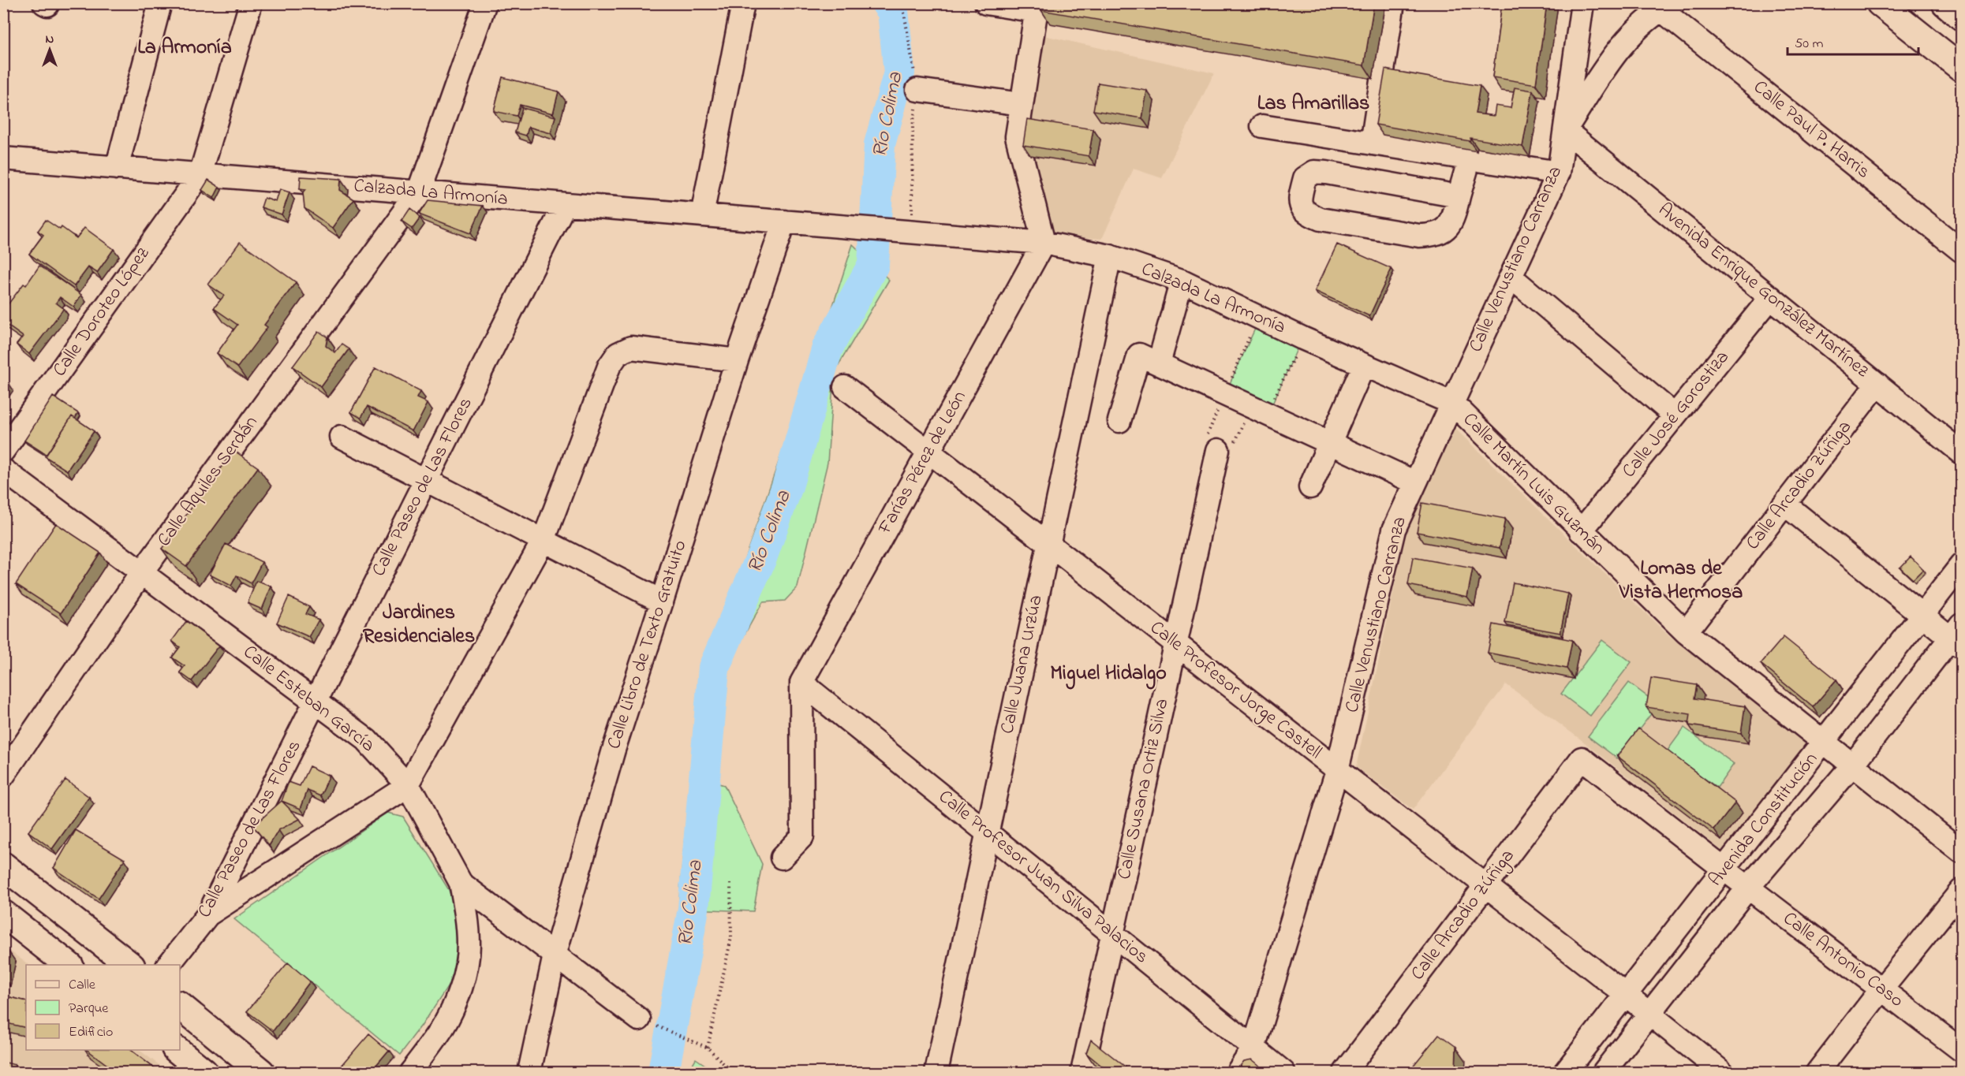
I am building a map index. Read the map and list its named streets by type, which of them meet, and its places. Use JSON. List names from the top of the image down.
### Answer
{
  "streets": {
    "street": [
      "Calle Paul P. Harris",
      "Calzada La Armonía",
      "Calle Venustiano Carranza",
      "Avenida Enrique González Martínez",
      "Calle Doroteo López",
      "Calle José Gorostiza",
      "Farías Pérez de León",
      "Calle Aquiles Serdán",
      "Calle Martín Luis Guzmán",
      "Calle Arcadio Zúñiga",
      "Calle Paseo de Las Flores",
      "Calle Libro de Texto Gratuito",
      "Calle Juana Urzúa",
      "Calle Profesor Jorge Castell",
      "Calle Esteban García",
      "Calle Susana Ortiz Silva",
      "Avenida Constitución",
      "Calle Profesor Juan Silva Palacios",
      "Calle Antonio Caso"
    ]
  },
  "crossings": [
    ["Calzada La Armonía", "Calle Venustiano Carranza"],
    ["Calzada La Armonía", "Calle Doroteo López"],
    ["Calzada La Armonía", "Farías Pérez de León"],
    ["Calzada La Armonía", "Calle Aquiles Serdán"],
    ["Calzada La Armonía", "Calle Martín Luis Guzmán"],
    ["Calzada La Armonía", "Calle Paseo de Las Flores"],
    ["Calzada La Armonía", "Calle Libro de Texto Gratuito"],
    ["Calzada La Armonía", "Calle Juana Urzúa"],
    ["Calle Venustiano Carranza", "Avenida Enrique González Martínez"],
    ["Calle Venustiano Carranza", "Calle Martín Luis Guzmán"],
    ["Calle Venustiano Carranza", "Calle Profesor Jorge Castell"],
    ["Calle Venustiano Carranza", "Calle Profesor Juan Silva Palacios"],
    ["Avenida Enrique González Martínez", "Calle José Gorostiza"],
    ["Avenida Enrique González Martínez", "Calle Arcadio Zúñiga"],
    ["Calle José Gorostiza", "Calle Martín Luis Guzmán"],
    ["Farías Pérez de León", "Calle Profesor Jorge Castell"],
    ["Farías Pérez de León", "Calle Profesor Juan Silva Palacios"],
    ["Calle Aquiles Serdán", "Calle Esteban García"],
    ["Calle Martín Luis Guzmán", "Calle Arcadio Zúñiga"],
    ["Calle Martín Luis Guzmán", "Avenida Constitución"],
    ["Calle Arcadio Zúñiga", "Calle Profesor Jorge Castell"],
    ["Calle Arcadio Zúñiga", "Calle Antonio Caso"],
    ["Calle Paseo de Las Flores", "Calle Esteban García"],
    ["Calle Libro de Texto Gratuito", "Calle Esteban García"],
    ["Calle Juana Urzúa", "Calle Profesor Jorge Castell"],
    ["Calle Juana Urzúa", "Calle Profesor Juan Silva Palacios"],
    ["Calle Profesor Jorge Castell", "Calle Susana Ortiz Silva"],
    ["Calle Profesor Jorge Castell", "Avenida Constitución"],
    ["Calle Susana Ortiz Silva", "Calle Profesor Juan Silva Palacios"],
    ["Avenida Constitución", "Calle Antonio Caso"]
  ],
  "districts": [
    "La Armonía",
    "Las Amarillas",
    "Lomas de Vista Hermosa",
    "Jardines Residenciales",
    "Miguel Hidalgo"
  ],
  "water": ["Río Colima"],
  "legend": ["Calle", "Parque", "Edificio"],
  "scale_bar": "50 m",
  "north": "top"
}
